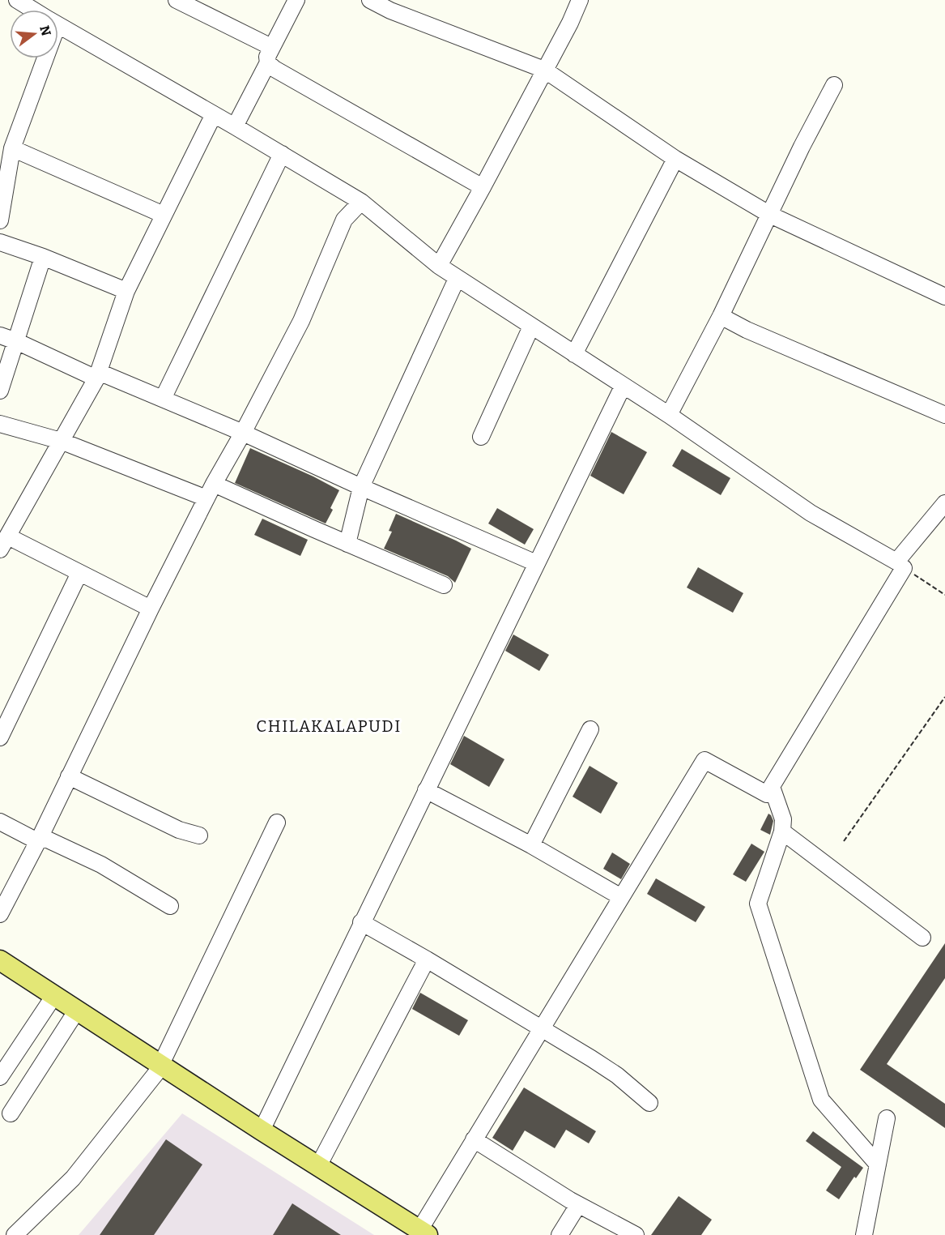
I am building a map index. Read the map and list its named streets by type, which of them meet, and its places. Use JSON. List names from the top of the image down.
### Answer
{
  "districts": ["CHILAKALAPUDI"],
  "north": "right"
}
